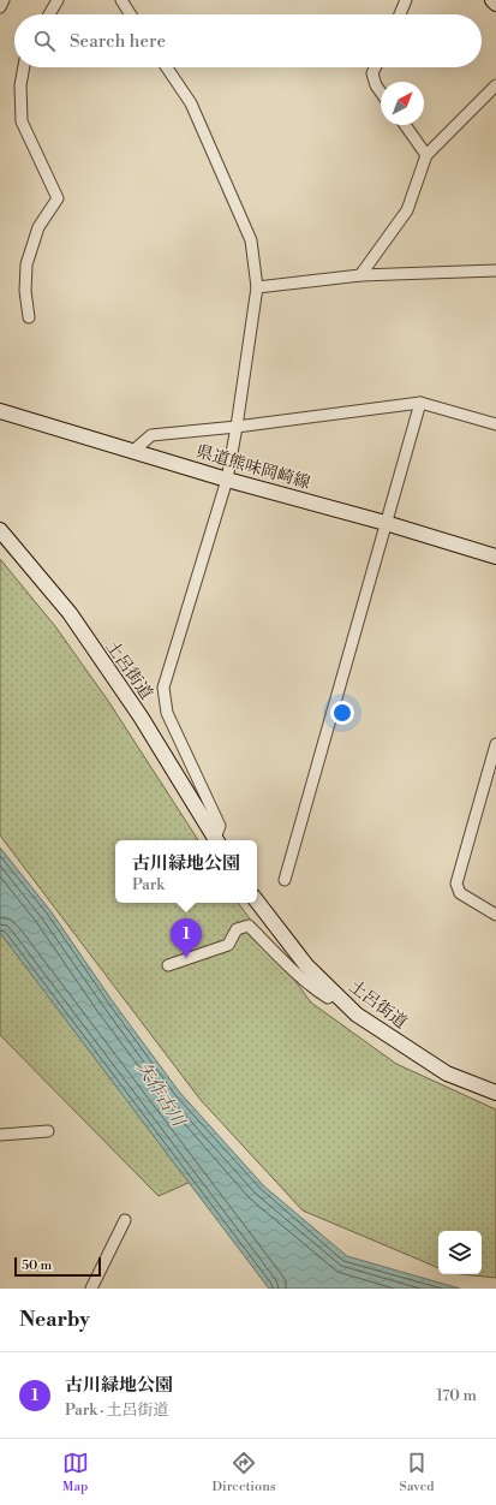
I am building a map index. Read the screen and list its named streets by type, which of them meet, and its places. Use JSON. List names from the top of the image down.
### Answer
{
  "streets": {
    "street": ["県道熊味岡崎線", "土呂街道"]
  },
  "water": ["矢作古川"],
  "scale_bar": "50 m",
  "north": "top right",
  "page": {
    "search": "Search here",
    "popup": ["古川緑地公園", "Park"],
    "pins": "1",
    "scale": "50 m",
    "heading": "Nearby",
    "list": [
      {
        "mark": "1",
        "name": "古川緑地公園",
        "note": "Park · 土呂街道",
        "value": "170 m"
      }
    ],
    "nav": ["Map", "Directions", "Saved"]
  }
}
